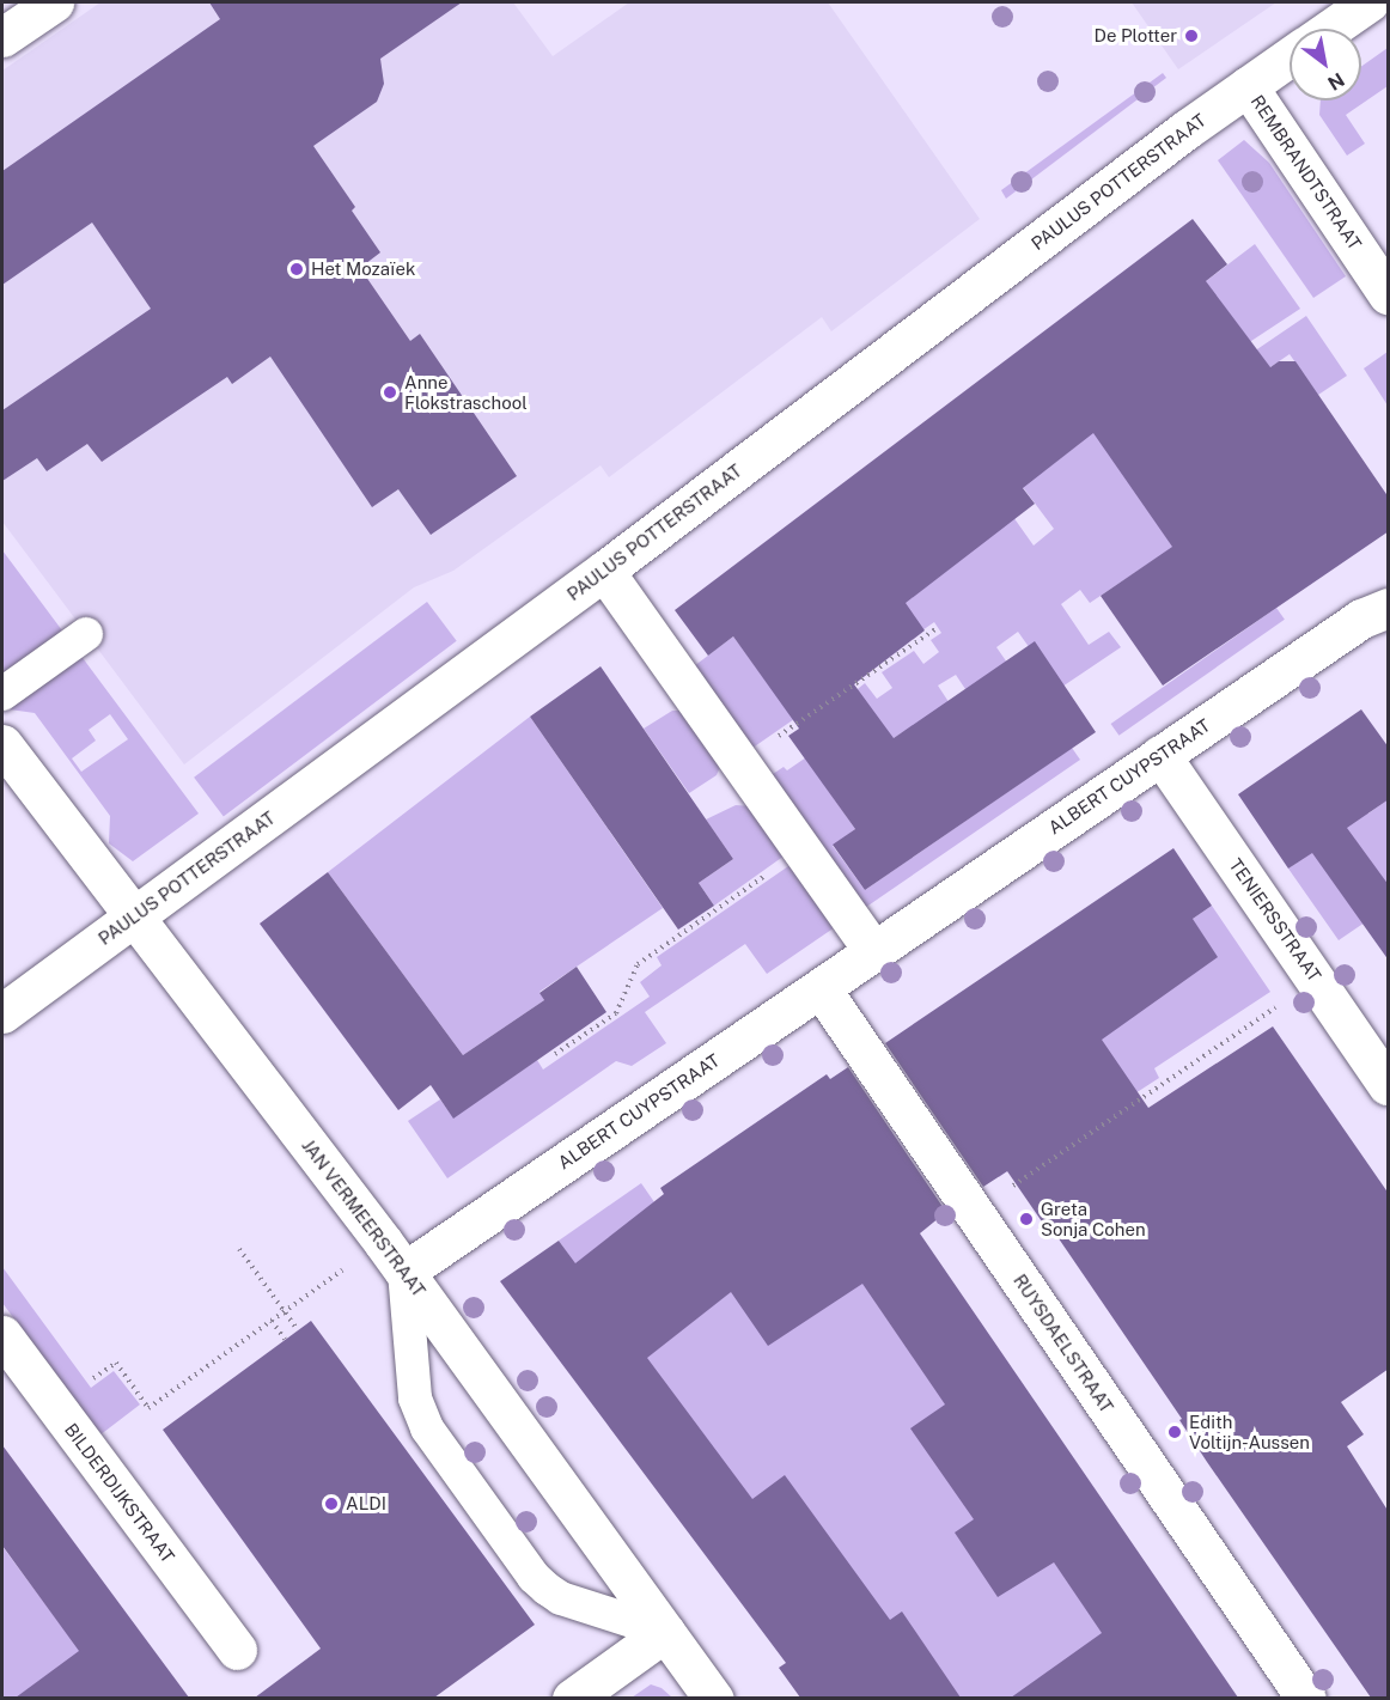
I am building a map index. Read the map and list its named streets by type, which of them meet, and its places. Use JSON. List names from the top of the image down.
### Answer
{
  "streets": {
    "street": [
      "REMBRANDTSTRAAT",
      "PAULUS POTTERSTRAAT",
      "ALBERT CUYPSTRAAT",
      "TENIERSSTRAAT",
      "JAN VERMEERSTRAAT",
      "RUYSDAELSTRAAT",
      "BILDERDIJKSTRAAT"
    ]
  },
  "crossings": [
    ["REMBRANDTSTRAAT", "PAULUS POTTERSTRAAT"],
    ["PAULUS POTTERSTRAAT", "JAN VERMEERSTRAAT"],
    ["ALBERT CUYPSTRAAT", "TENIERSSTRAAT"],
    ["ALBERT CUYPSTRAAT", "JAN VERMEERSTRAAT"],
    ["ALBERT CUYPSTRAAT", "RUYSDAELSTRAAT"]
  ],
  "places": [
    "De Plotter",
    "Het Mozaïek",
    "Anne Flokstraschool",
    "Greta Sonja Cohen",
    "Edith Voltijn-Aussen",
    "ALDI"
  ],
  "north": "bottom right"
}
